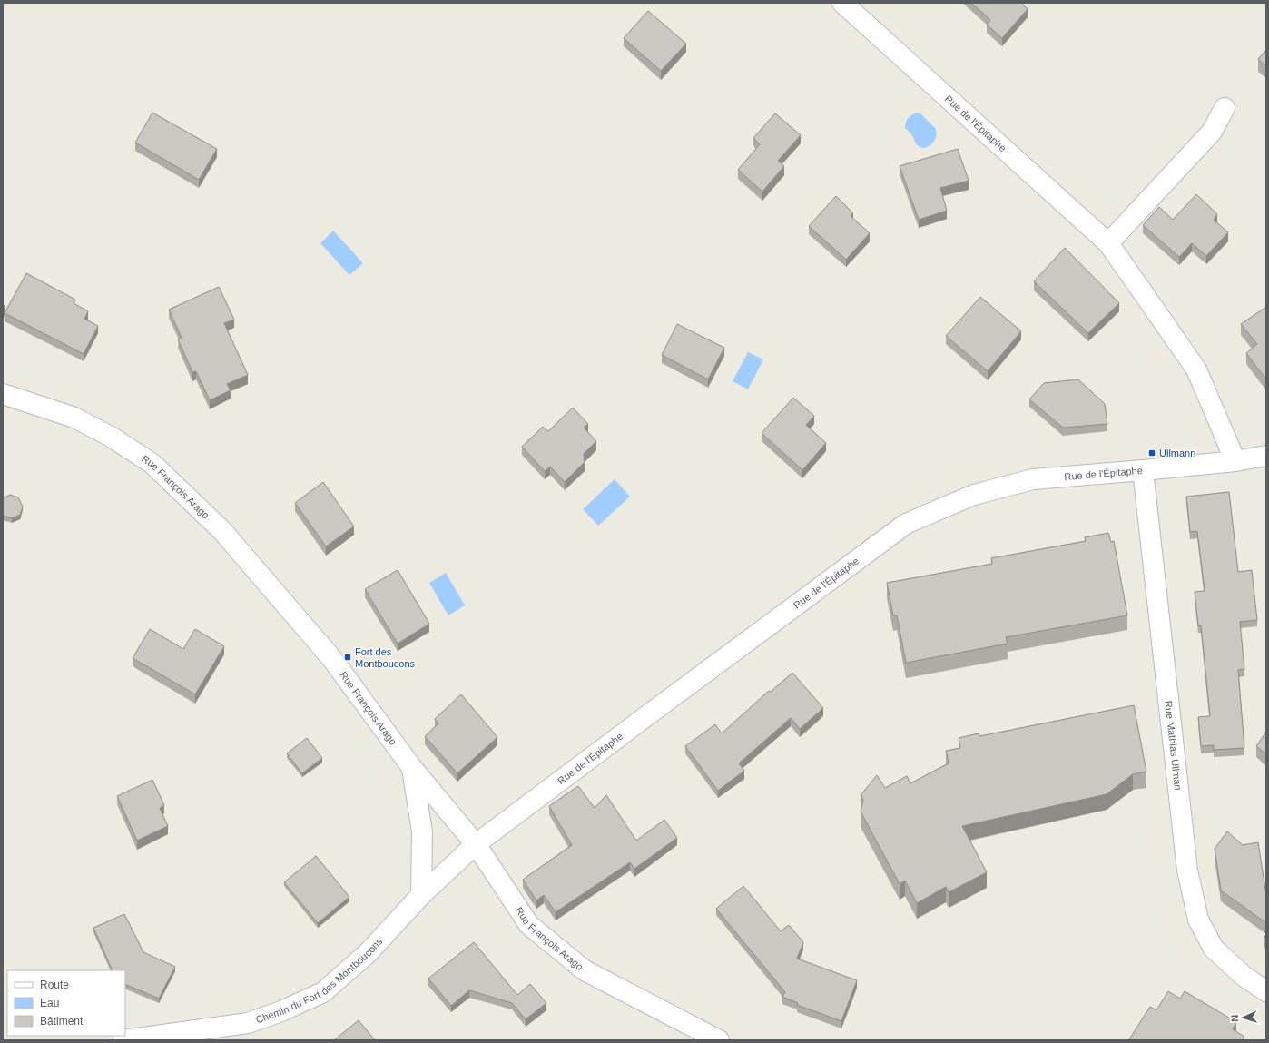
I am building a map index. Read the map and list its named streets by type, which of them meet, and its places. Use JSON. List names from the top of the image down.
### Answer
{
  "streets": {
    "street": [
      "Rue de l'Épitaphe",
      "Rue François Arago",
      "Rue Mathias Ullman",
      "Chemin du Fort des Montboucons"
    ]
  },
  "crossings": [
    ["Rue de l'Épitaphe", "Rue François Arago"],
    ["Rue de l'Épitaphe", "Rue Mathias Ullman"],
    ["Rue de l'Épitaphe", "Chemin du Fort des Montboucons"],
    ["Rue François Arago", "Chemin du Fort des Montboucons"]
  ],
  "places": {
    "transit": ["Ullmann", "Fort des Montboucons"]
  },
  "legend": ["Route", "Eau", "Bâtiment"],
  "north": "left"
}
